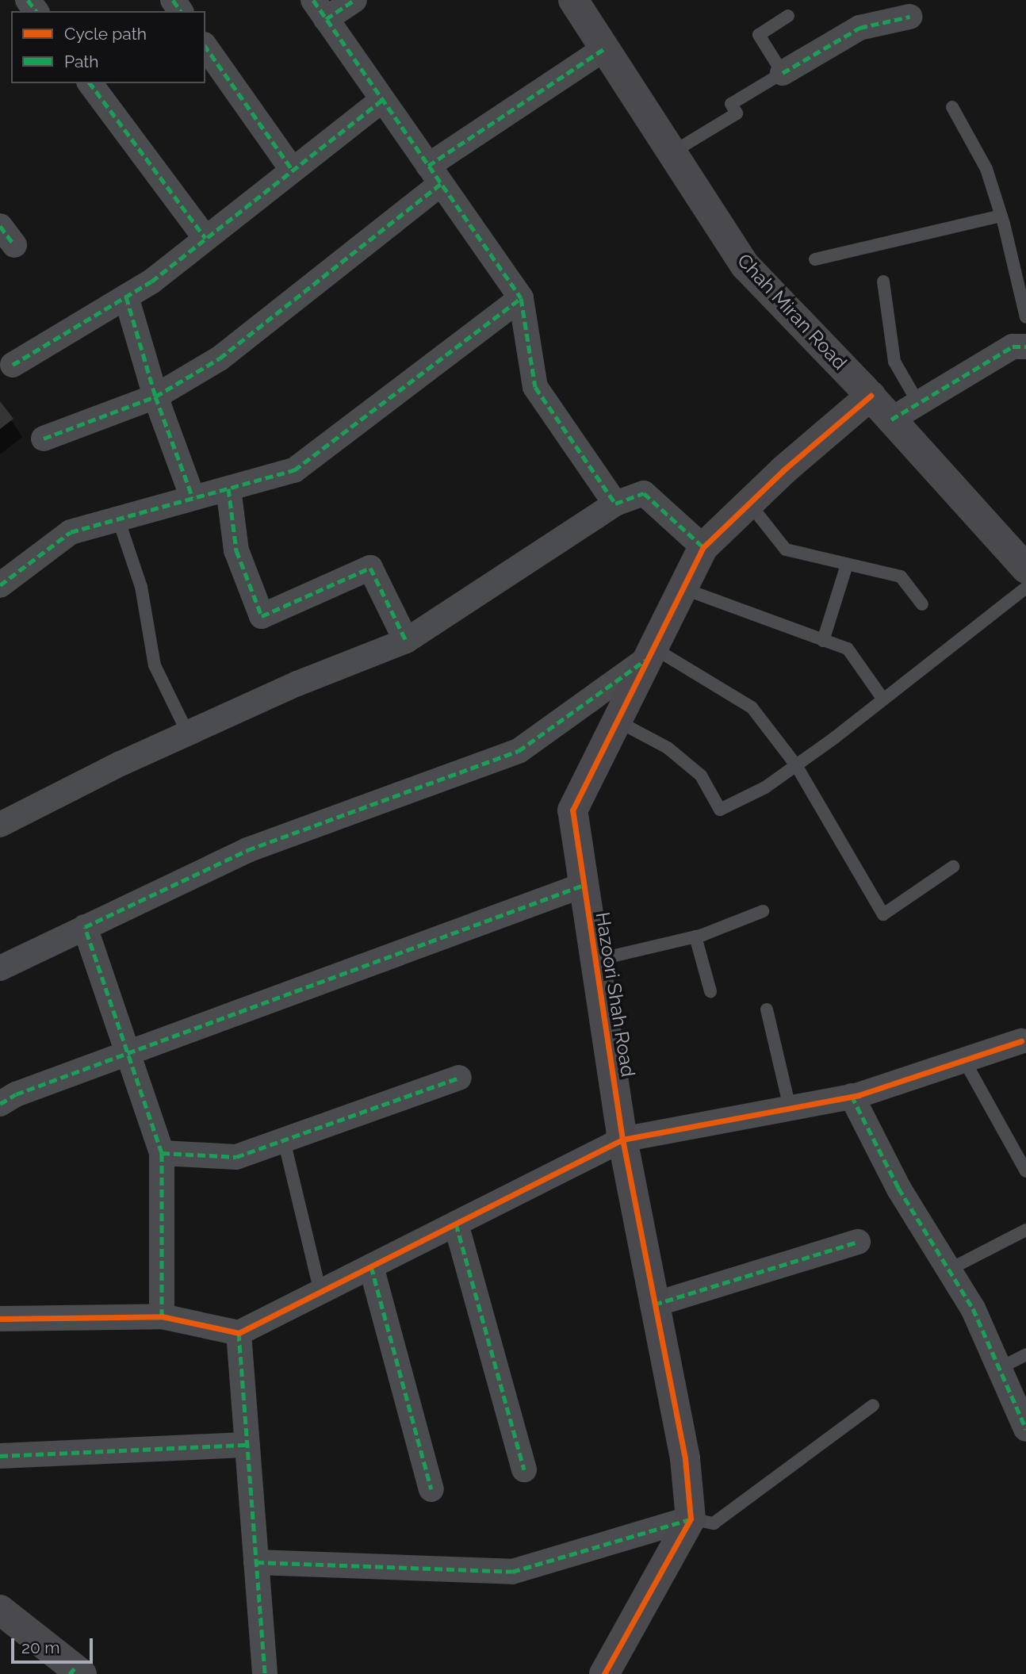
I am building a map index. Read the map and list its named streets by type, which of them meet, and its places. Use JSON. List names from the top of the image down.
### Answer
{
  "streets": {
    "street": ["Chah Miran Road", "Hazoori Shah Road"]
  },
  "crossings": [
    ["Chah Miran Road", "Hazoori Shah Road"]
  ],
  "legend": ["Cycle path", "Path"],
  "scale_bar": "20 m"
}
